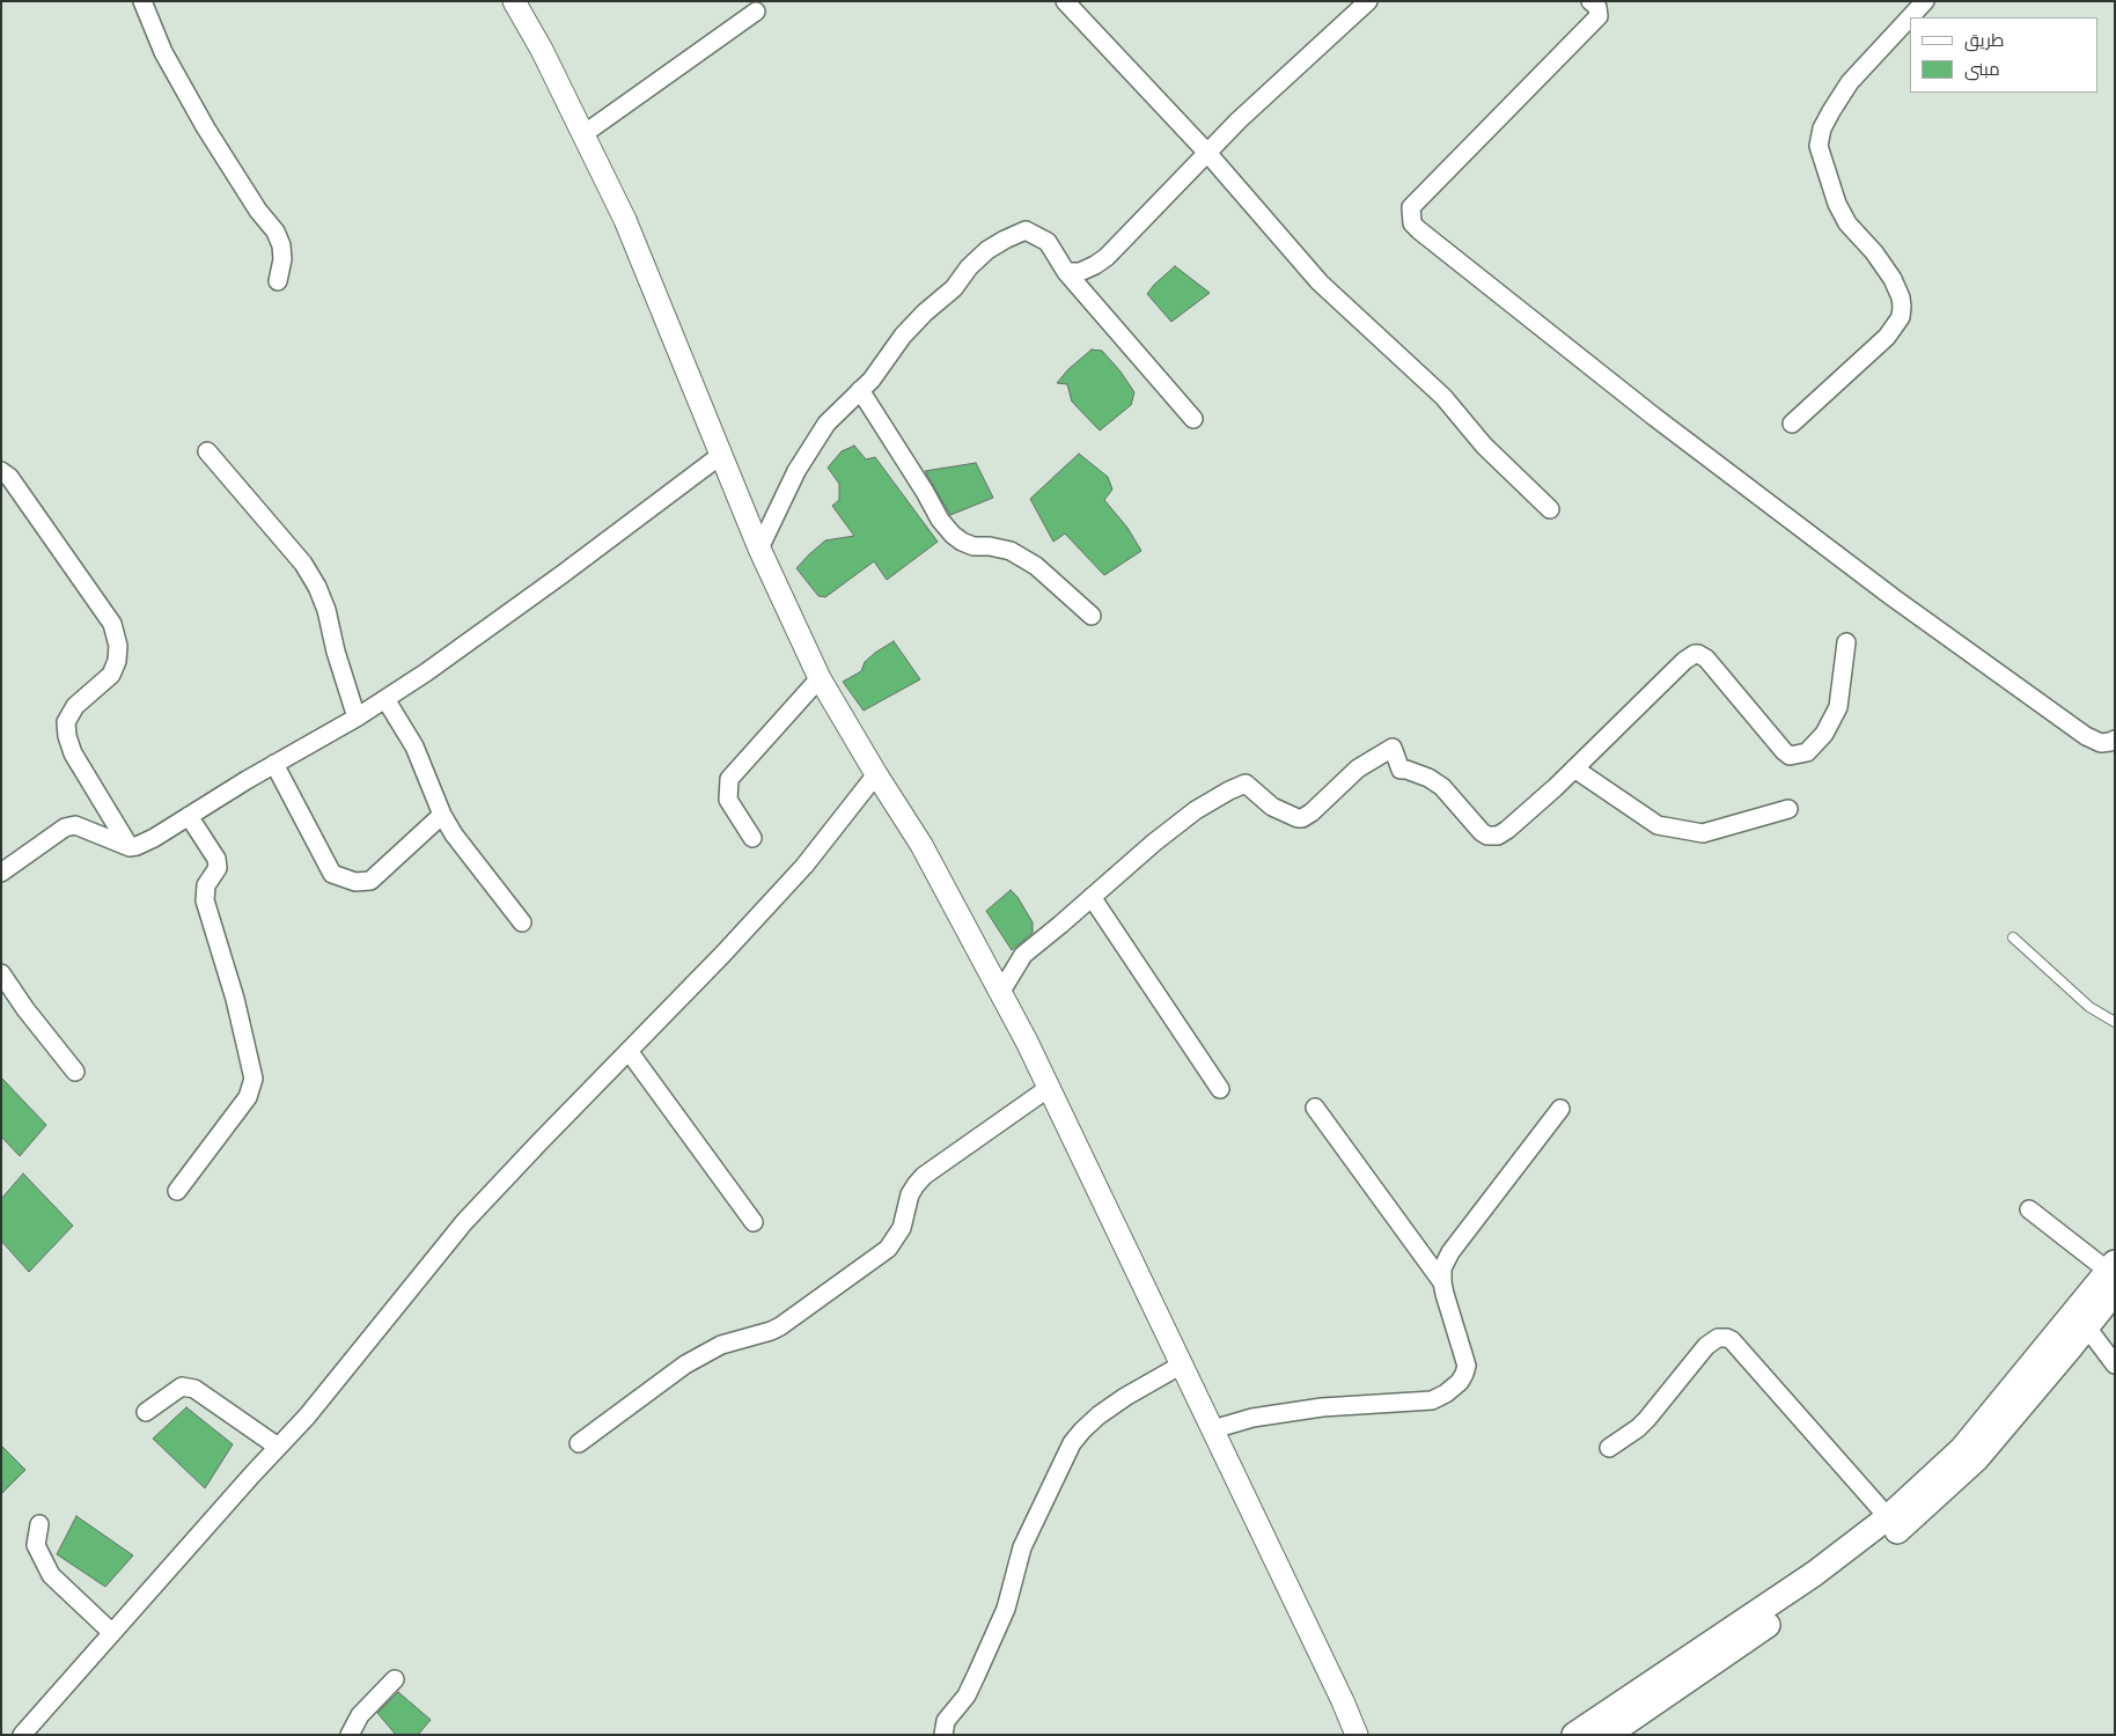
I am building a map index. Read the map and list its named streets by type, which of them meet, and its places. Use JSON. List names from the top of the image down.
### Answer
{
  "legend": ["طريق", "مبنى"]
}
